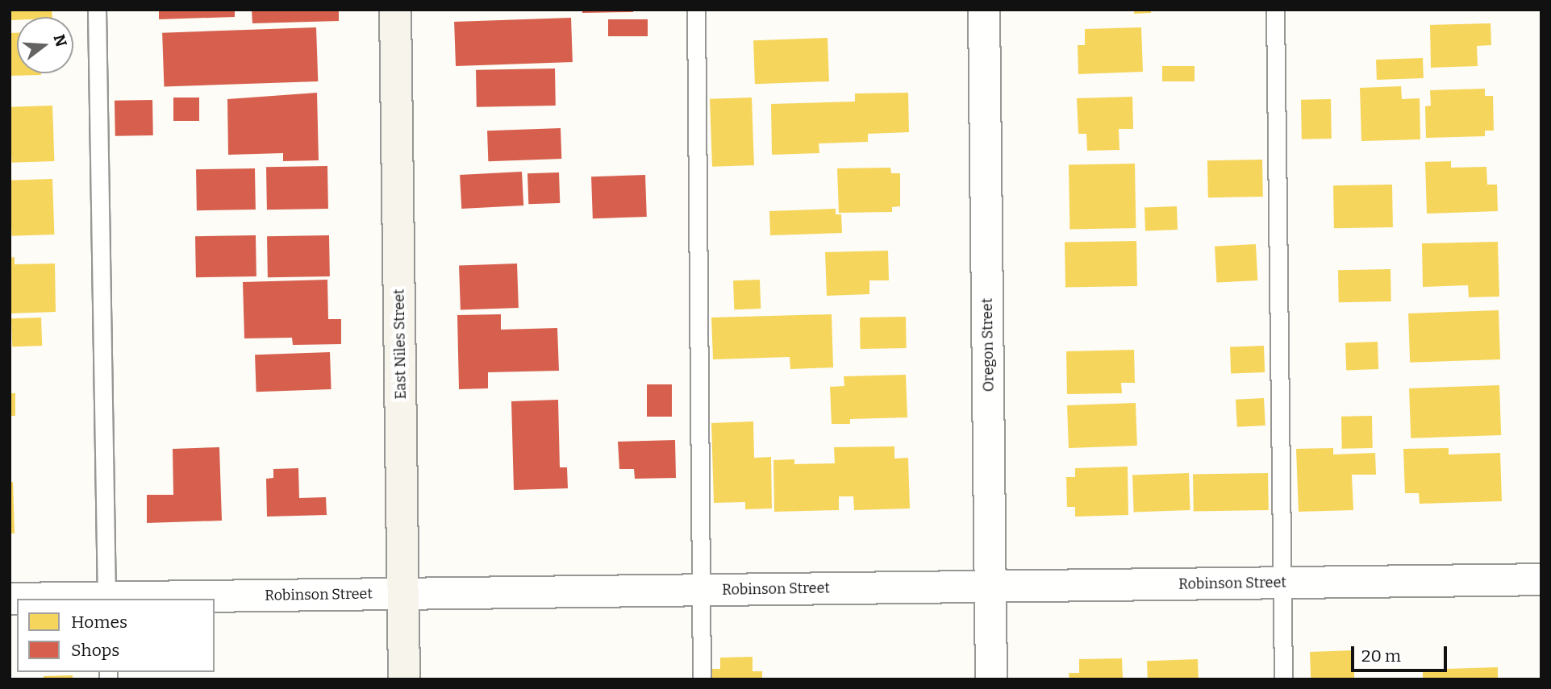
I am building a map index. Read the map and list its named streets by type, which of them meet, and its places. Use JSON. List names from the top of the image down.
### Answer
{
  "streets": {
    "main road": ["East Niles Street"],
    "street": ["Oregon Street", "Robinson Street"]
  },
  "crossings": [
    ["East Niles Street", "Robinson Street"],
    ["Oregon Street", "Robinson Street"]
  ],
  "legend": ["Homes", "Shops"],
  "scale_bar": "20 m",
  "north": "right"
}
